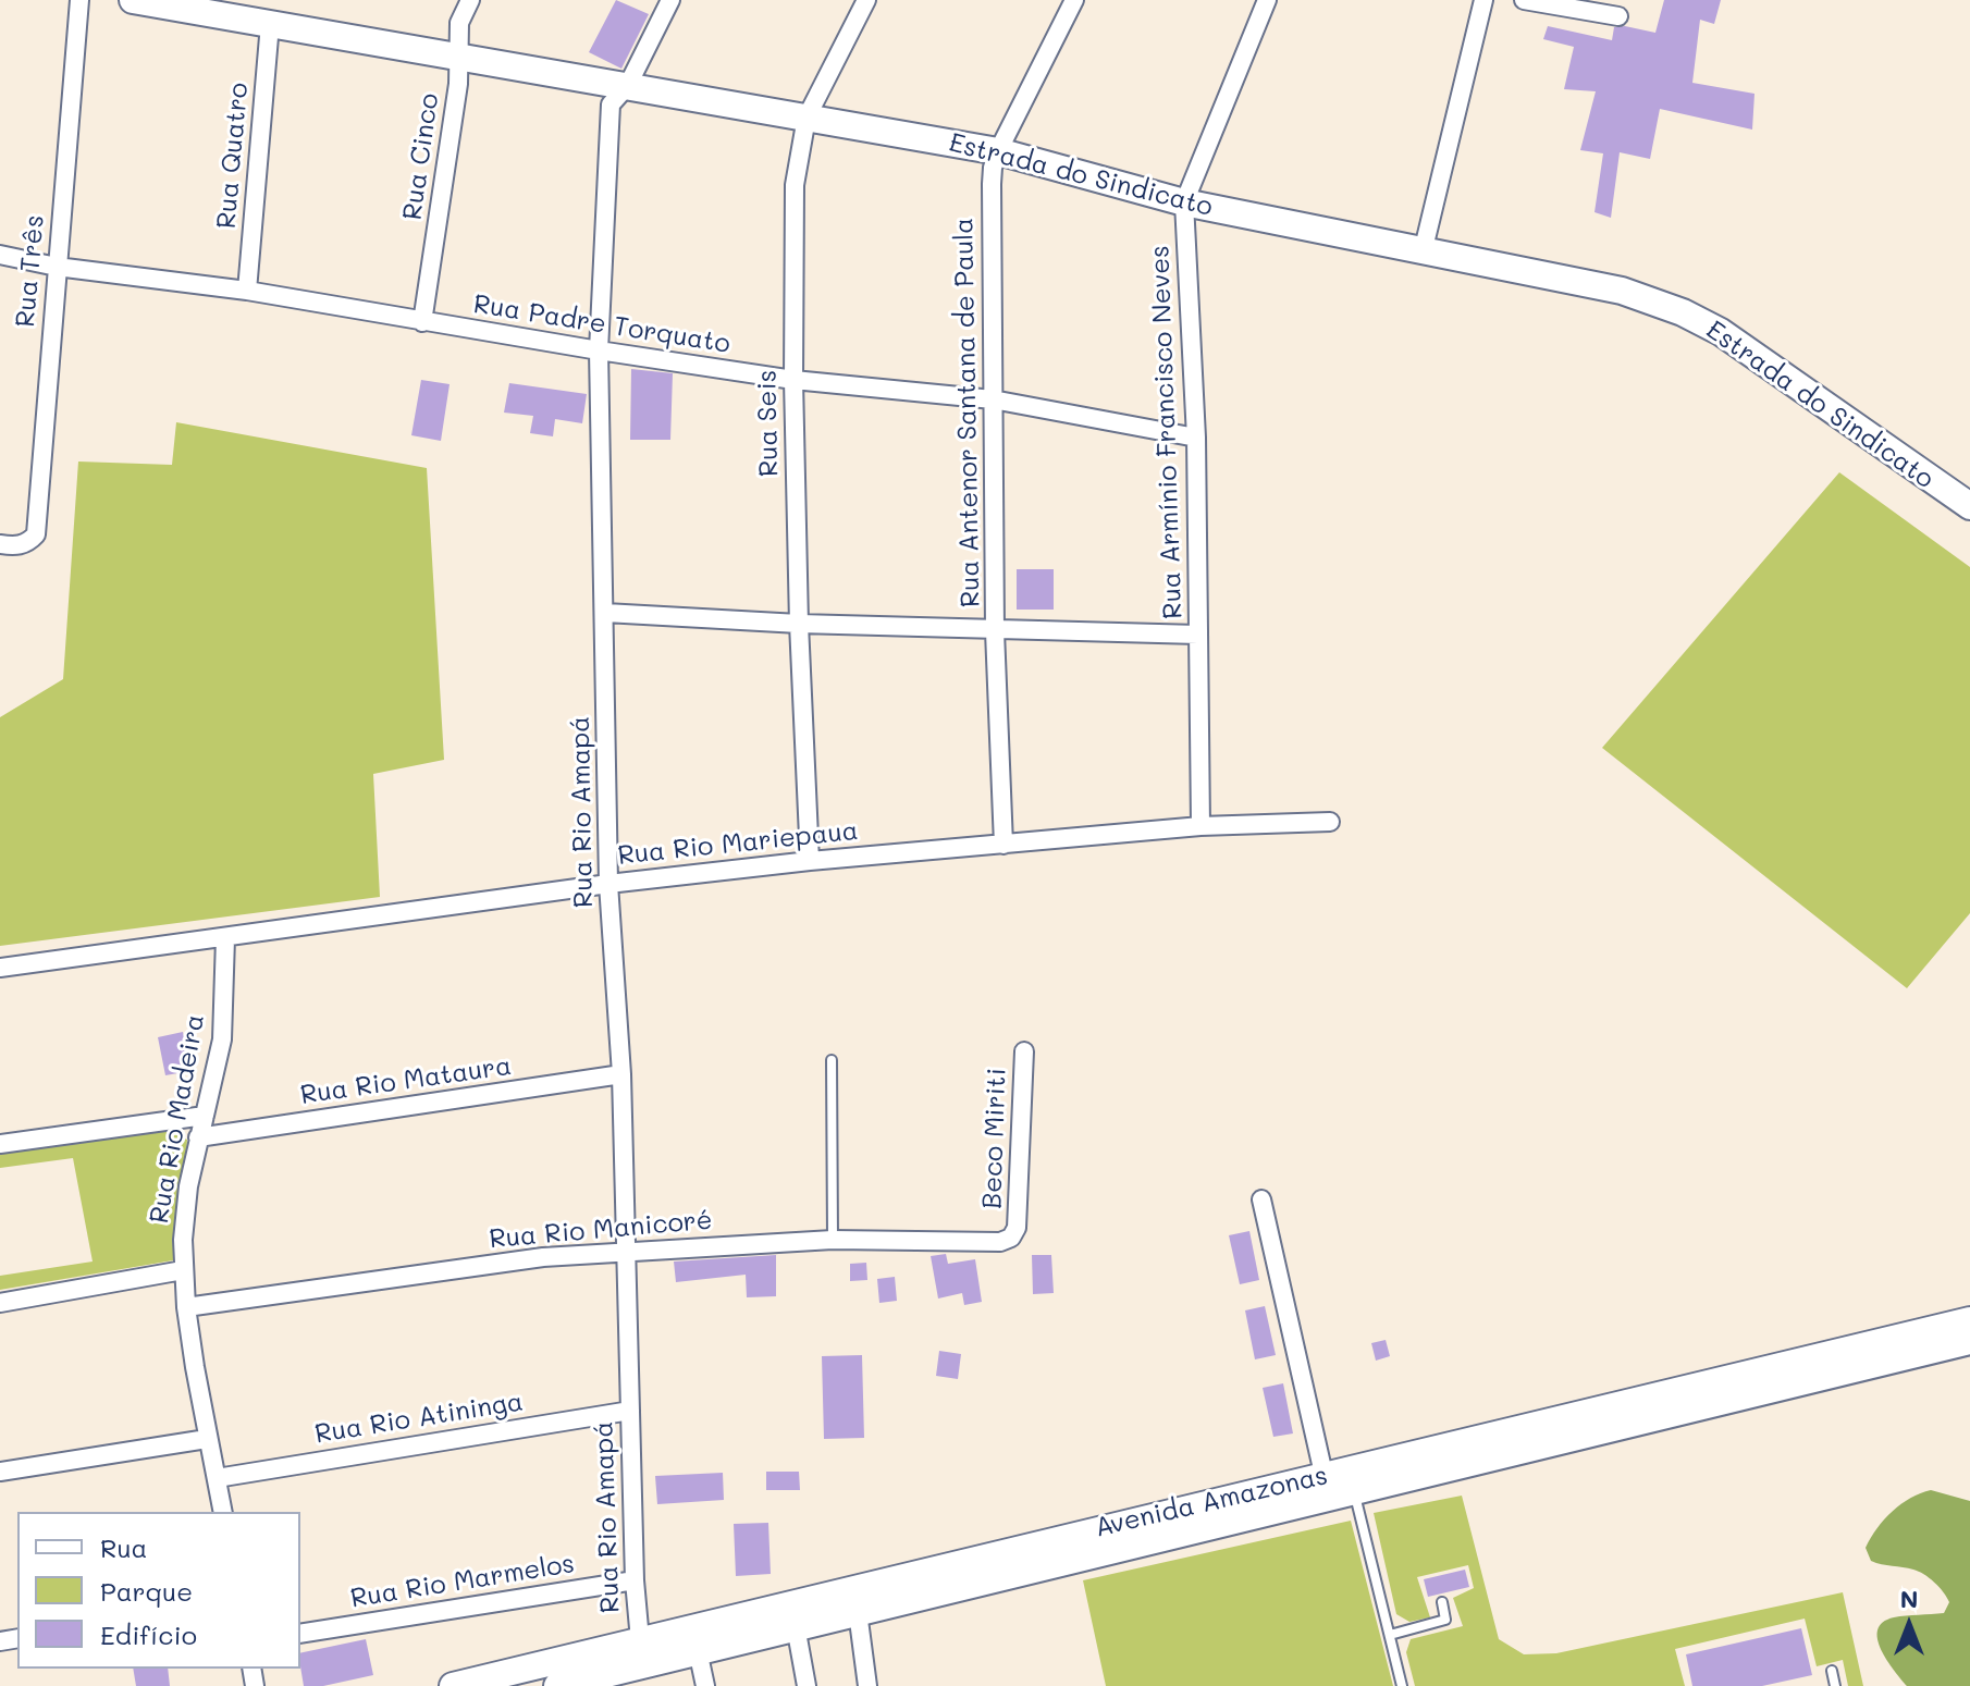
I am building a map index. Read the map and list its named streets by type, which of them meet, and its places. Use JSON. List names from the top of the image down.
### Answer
{
  "streets": {
    "street": [
      "Rua Quatro",
      "Rua Cinco",
      "Estrada do Sindicato",
      "Rua Três",
      "Rua Padre Torquato",
      "Rua Antenor Santana de Paula",
      "Rua Seis",
      "Rua Armínio Francisco Neves",
      "Rua Rio Amapá",
      "Rua Rio Mariepaua",
      "Rua Rio Mataura",
      "Rua Rio Madeira",
      "Beco Miriti",
      "Rua Rio Manicoré",
      "Rua Rio Atininga",
      "Avenida Amazonas",
      "Rua Rio Marmelos"
    ]
  },
  "crossings": [
    ["Rua Quatro", "Estrada do Sindicato"],
    ["Rua Quatro", "Rua Padre Torquato"],
    ["Rua Cinco", "Estrada do Sindicato"],
    ["Rua Cinco", "Rua Padre Torquato"],
    ["Estrada do Sindicato", "Rua Antenor Santana de Paula"],
    ["Estrada do Sindicato", "Rua Seis"],
    ["Estrada do Sindicato", "Rua Armínio Francisco Neves"],
    ["Estrada do Sindicato", "Rua Rio Amapá"],
    ["Rua Três", "Rua Padre Torquato"],
    ["Rua Padre Torquato", "Rua Antenor Santana de Paula"],
    ["Rua Padre Torquato", "Rua Seis"],
    ["Rua Padre Torquato", "Rua Armínio Francisco Neves"],
    ["Rua Padre Torquato", "Rua Rio Amapá"],
    ["Rua Antenor Santana de Paula", "Rua Rio Mariepaua"],
    ["Rua Seis", "Rua Rio Mariepaua"],
    ["Rua Armínio Francisco Neves", "Rua Rio Mariepaua"],
    ["Rua Rio Amapá", "Rua Rio Mariepaua"],
    ["Rua Rio Amapá", "Rua Rio Mataura"],
    ["Rua Rio Amapá", "Rua Rio Manicoré"],
    ["Rua Rio Amapá", "Rua Rio Atininga"],
    ["Rua Rio Amapá", "Avenida Amazonas"],
    ["Rua Rio Amapá", "Rua Rio Marmelos"],
    ["Rua Rio Mariepaua", "Rua Rio Madeira"],
    ["Rua Rio Mataura", "Rua Rio Madeira"],
    ["Rua Rio Madeira", "Rua Rio Manicoré"],
    ["Rua Rio Madeira", "Rua Rio Atininga"],
    ["Beco Miriti", "Rua Rio Manicoré"]
  ],
  "legend": ["Rua", "Parque", "Edifício"],
  "north": "top"
}
